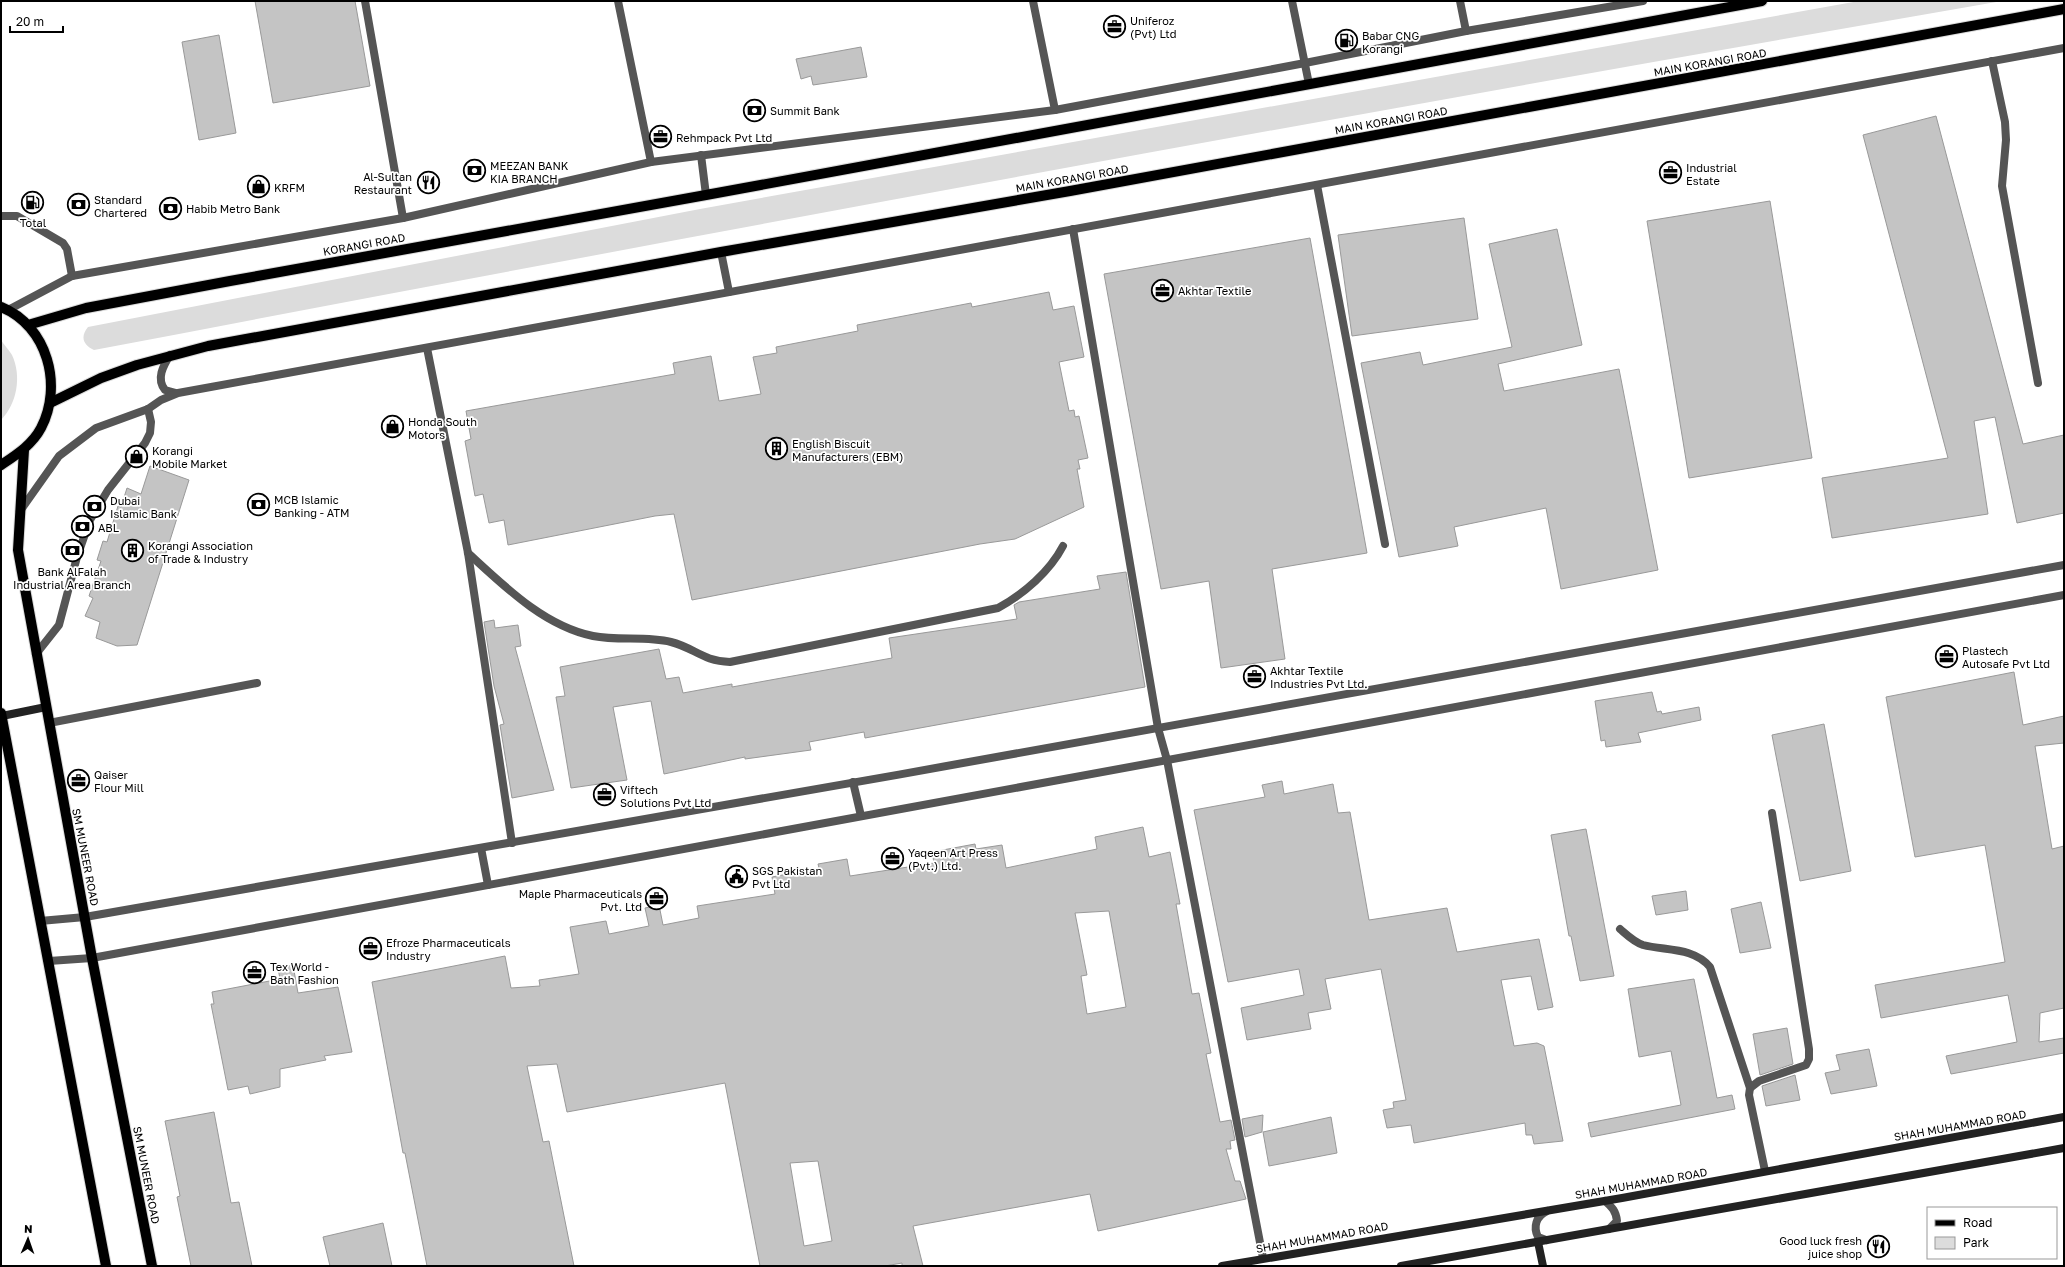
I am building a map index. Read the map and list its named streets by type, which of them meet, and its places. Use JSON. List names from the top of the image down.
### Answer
{
  "streets": {
    "main road": [
      "MAIN KORANGI ROAD",
      "KORANGI ROAD",
      "SM MUNEER ROAD",
      "SHAH MUHAMMAD ROAD"
    ]
  },
  "places": {
    "office": [
      "Uniferoz (Pvt) Ltd",
      "Rehmpack Pvt Ltd",
      "Industrial Estate",
      "Akhtar Textile",
      "Plastech Autosafe Pvt Ltd",
      "Akhtar Textile Industries Pvt Ltd.",
      "Qaiser Flour Mill",
      "Viftech Solutions Pvt Ltd",
      "Yaqeen Art Press (Pvt.) Ltd.",
      "Maple Pharmaceuticals Pvt. Ltd",
      "Efroze Pharmaceuticals Industry",
      "Tex World - Bath Fashion"
    ],
    "fuel station": ["Babar CNG Korangi", "Total"],
    "bank": [
      "Summit Bank",
      "MEEZAN BANK KIA BRANCH",
      "Standard Chartered",
      "Habib Metro Bank",
      "MCB Islamic Banking - ATM",
      "Dubai Islamic Bank",
      "ABL",
      "Bank AlFalah Industrial Area Branch"
    ],
    "restaurant": ["Al-Sultan Restaurant", "Good luck fresh juice shop"],
    "shop": ["KRFM", "Honda South Motors", "Korangi Mobile Market"],
    "building": ["English Biscuit Manufacturers (EBM)", "Korangi Association of Trade & Industry"],
    "public building": ["SGS Pakistan Pvt Ltd"]
  },
  "legend": ["Road", "Park"],
  "scale_bar": "20 m",
  "north": "top"
}
